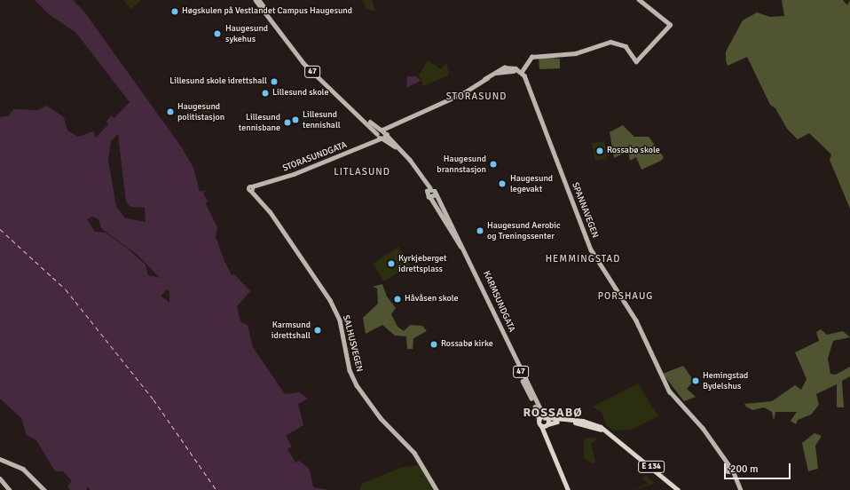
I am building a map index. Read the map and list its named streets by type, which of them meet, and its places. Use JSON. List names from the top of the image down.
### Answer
{
  "streets": {
    "highway": ["E 134"],
    "main road": [
      "47",
      "STORASUNDGATA",
      "SPANNAVEGEN",
      "KARMSUNDGATA",
      "SALHUSVEGEN"
    ]
  },
  "crossings": [
    ["47", "STORASUNDGATA"],
    ["47", "KARMSUNDGATA"],
    ["STORASUNDGATA", "SALHUSVEGEN"],
    ["KARMSUNDGATA", "E 134"]
  ],
  "districts": [
    "STORASUND",
    "LITLASUND",
    "HEMMINGSTAD",
    "PORSHAUG",
    "ROSSABØ"
  ],
  "places": [
    "Høgskulen på Vestlandet Campus Haugesund",
    "Haugesund sykehus",
    "Lillesund skole idrettshall",
    "Lillesund skole",
    "Haugesund politistasjon",
    "Lillesund tennishall",
    "Lillesund tennisbane",
    "Rossabø skole",
    "Haugesund brannstasjon",
    "Haugesund legevakt",
    "Haugesund Aerobic og Treningssenter",
    "Kyrkjeberget idrettsplass",
    "Håvåsen skole",
    "Karmsund idrettshall",
    "Rossabø kirke",
    "Hemingstad Bydelshus"
  ],
  "scale_bar": "200 m"
}
